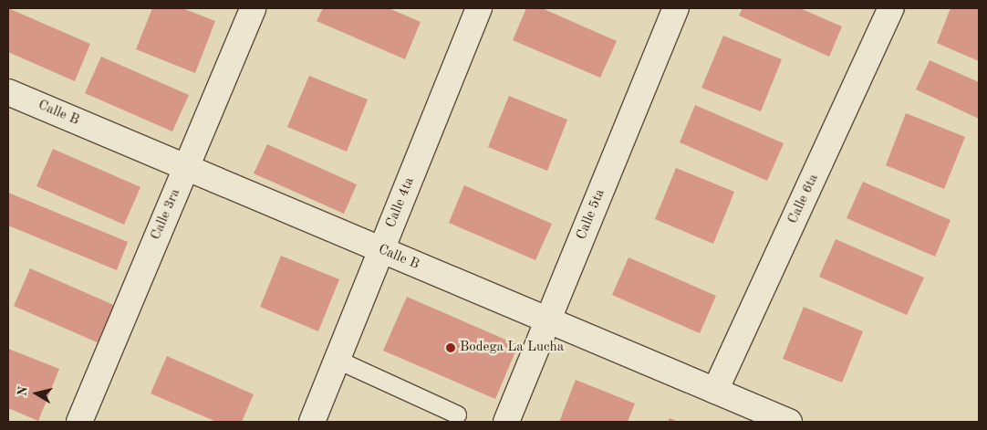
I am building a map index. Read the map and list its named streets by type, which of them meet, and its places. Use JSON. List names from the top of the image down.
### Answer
{
  "streets": {
    "street": [
      "Calle B",
      "Calle 6ta",
      "Calle 4ta",
      "Calle 3ra",
      "Calle 5ta"
    ]
  },
  "crossings": [
    ["Calle B", "Calle 6ta"],
    ["Calle B", "Calle 4ta"],
    ["Calle B", "Calle 3ra"],
    ["Calle B", "Calle 5ta"]
  ],
  "places": ["Bodega La Lucha"],
  "north": "left"
}
